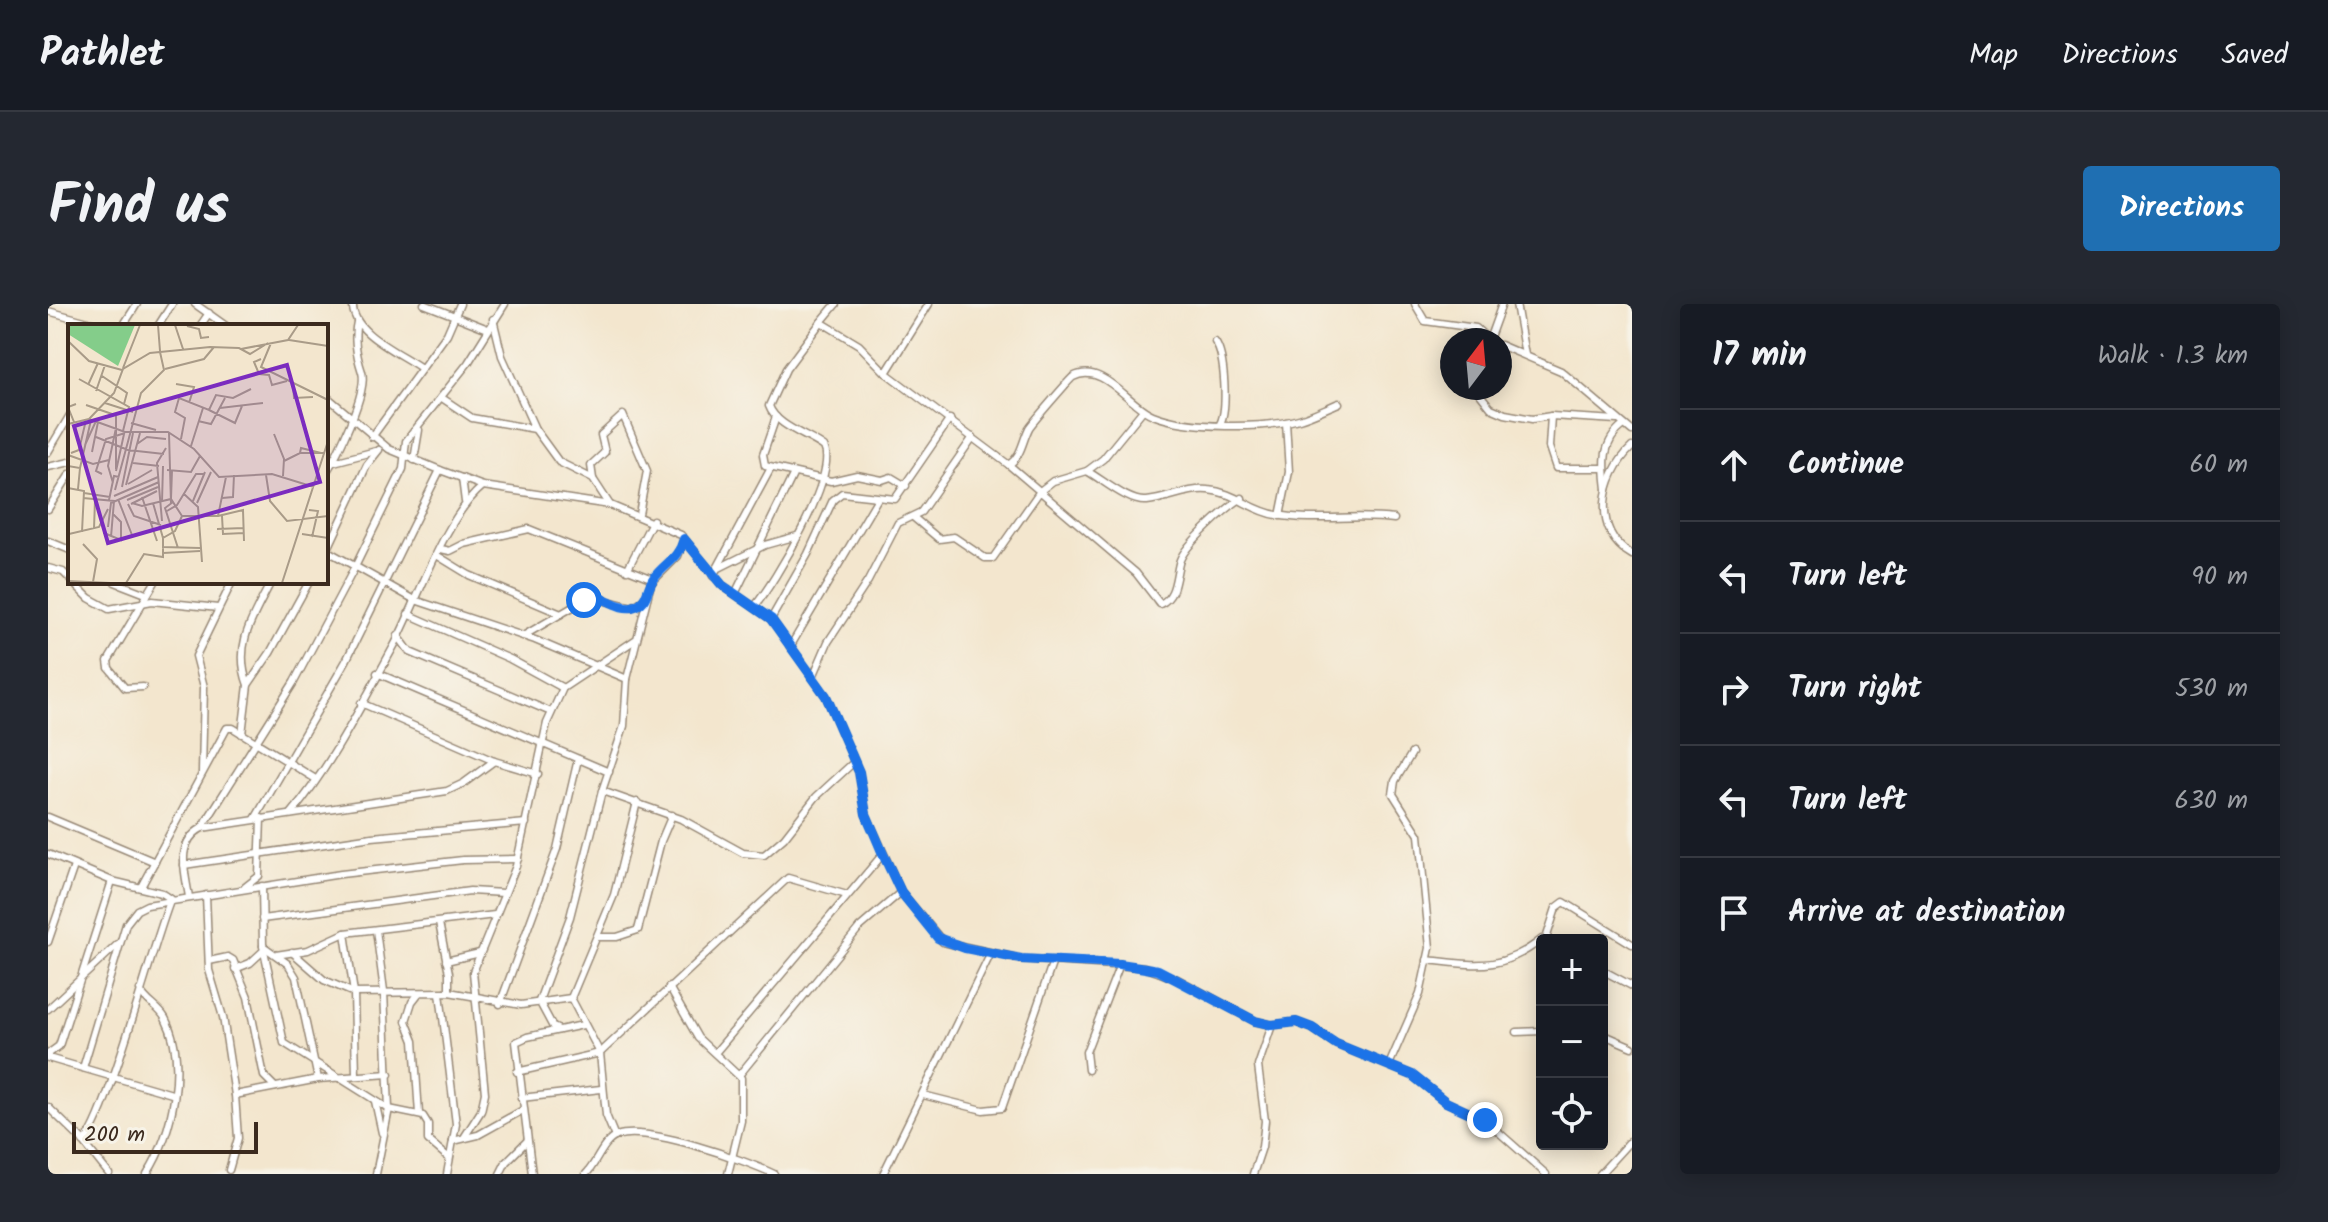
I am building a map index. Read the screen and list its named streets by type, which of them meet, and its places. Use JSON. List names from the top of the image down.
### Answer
{
  "scale_bar": "200 m",
  "north": "top",
  "page": {
    "header": "Pathlet",
    "nav": ["Map", "Directions", "Saved"],
    "title": "Find us",
    "buttons": "Directions",
    "heading": ["17 min", "Walk · 1.3 km"],
    "list": [
      ["Continue", "60 m"],
      ["Turn left", "90 m"],
      ["Turn right", "530 m"],
      ["Turn left", "630 m"],
      "Arrive at destination"
    ],
    "map_buttons": ["+", "−"],
    "scale": "200 m"
  }
}
